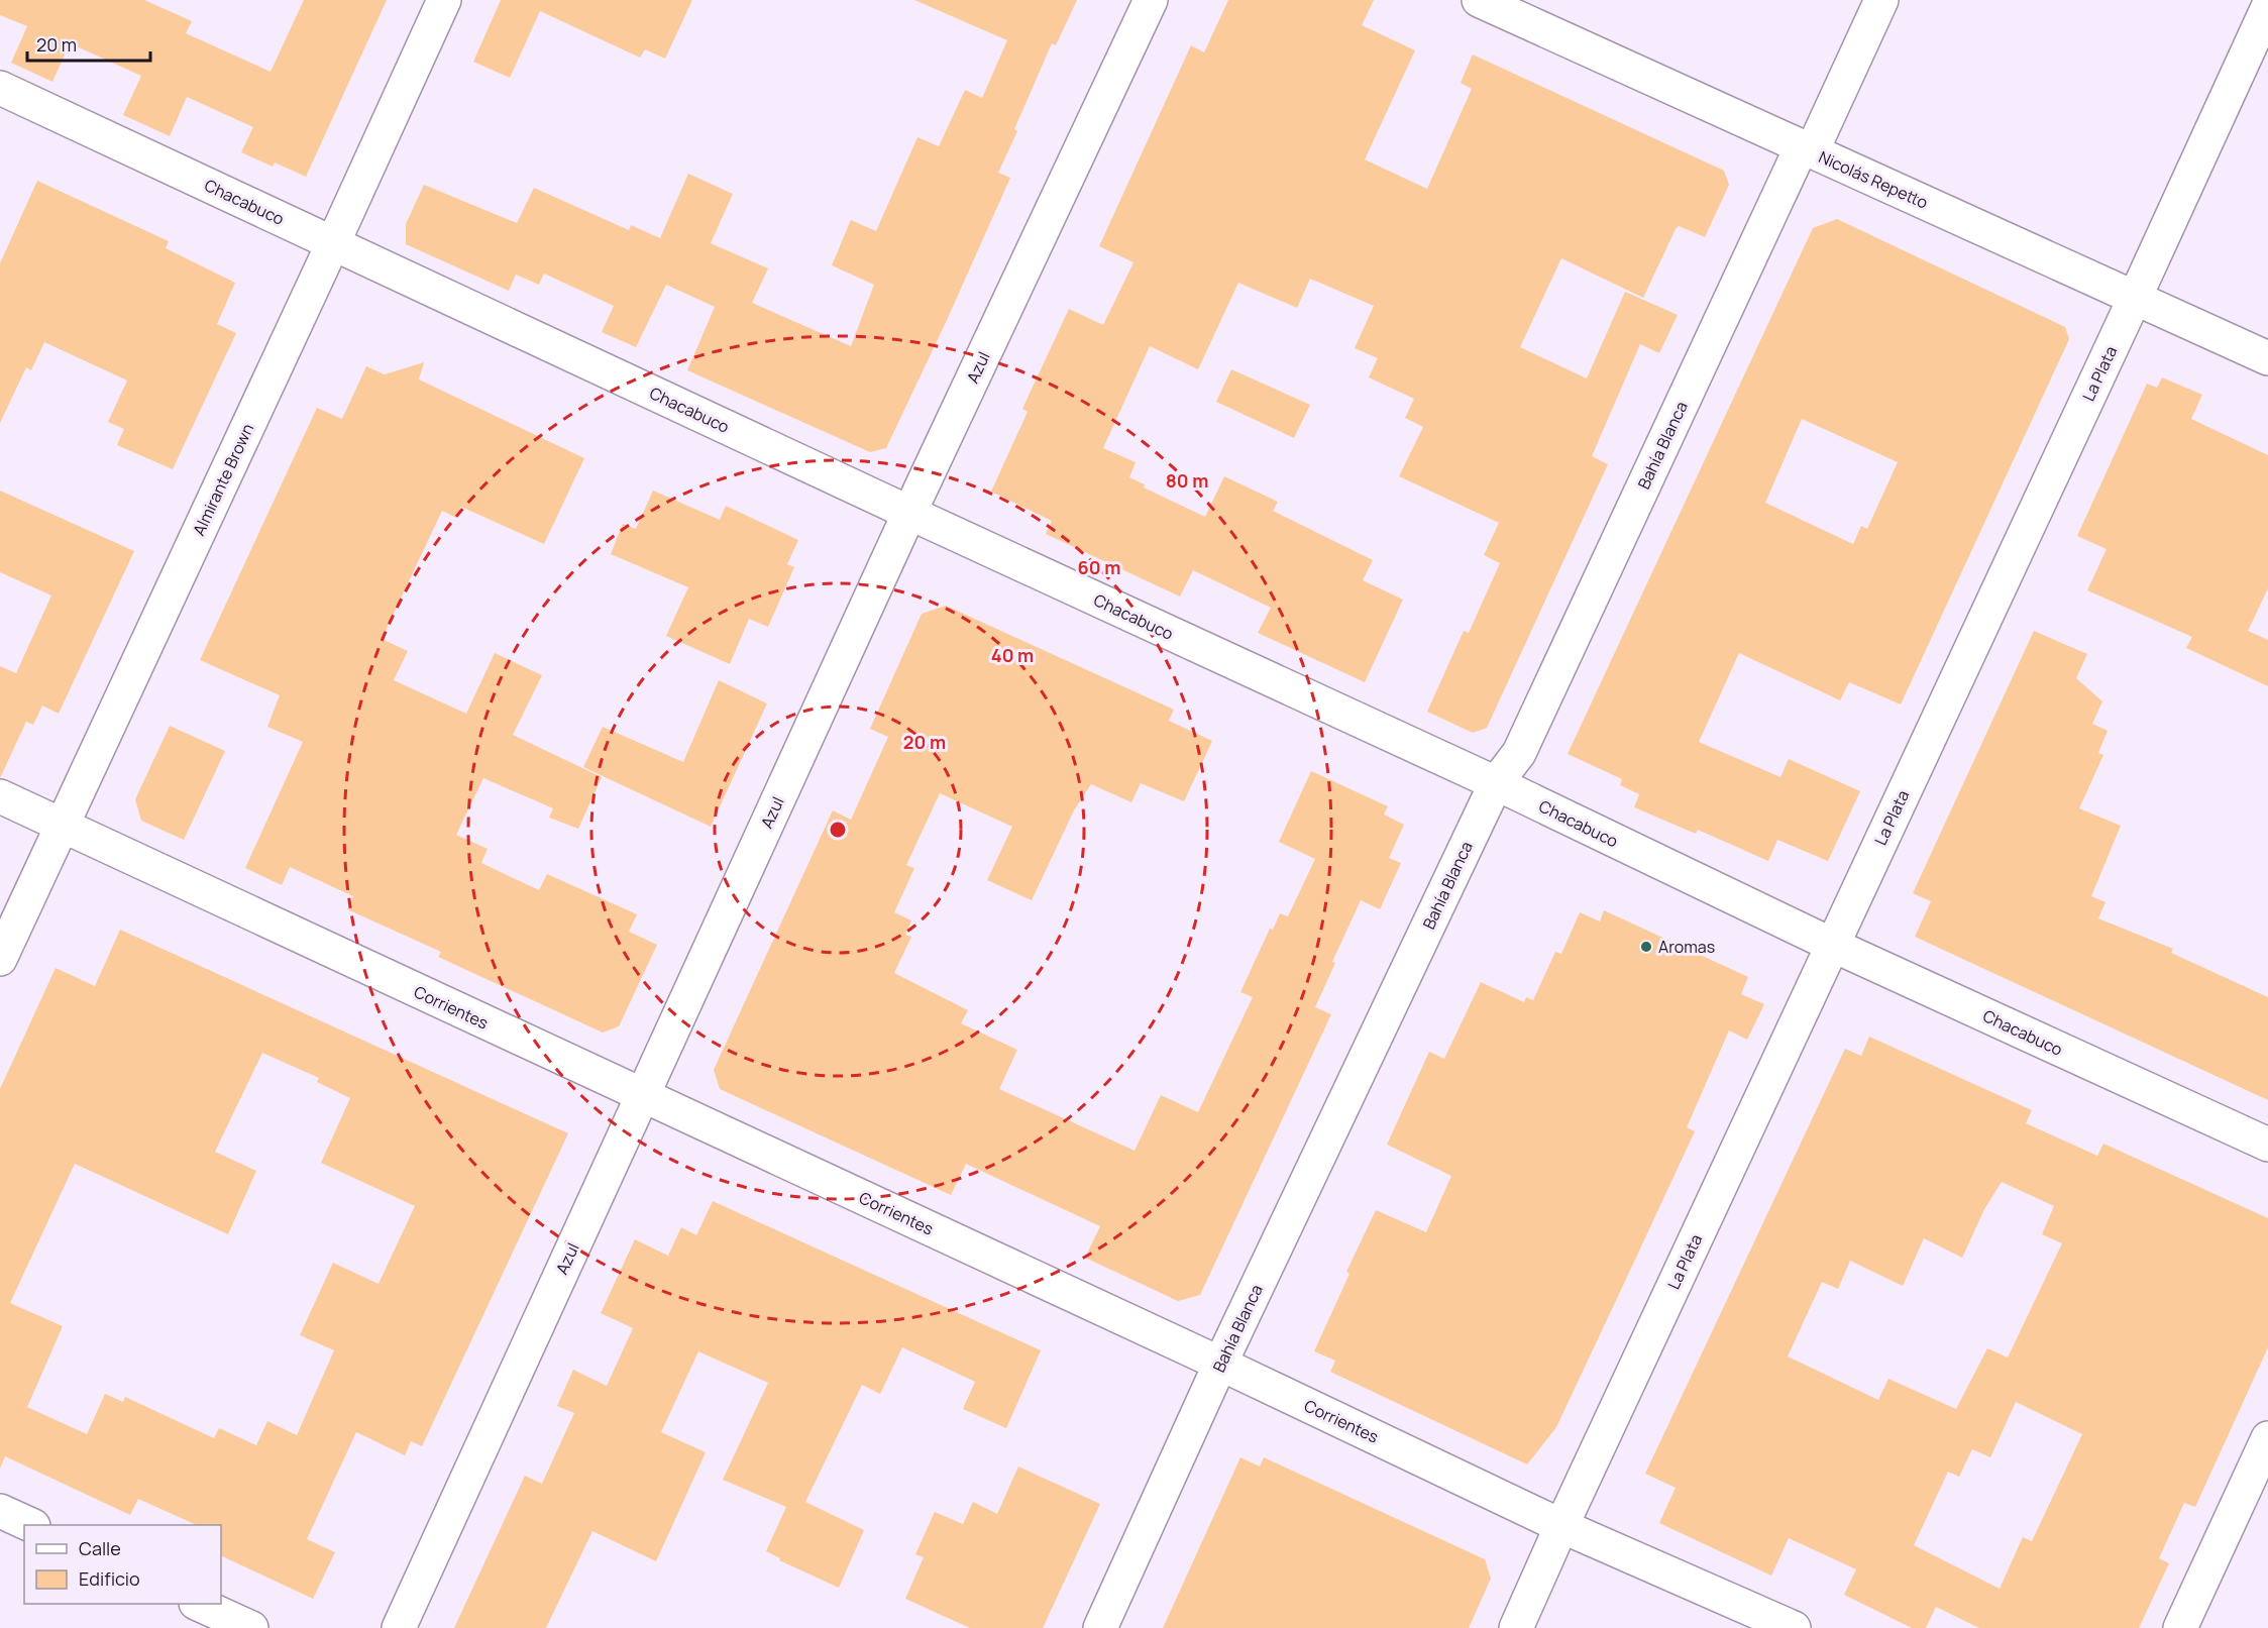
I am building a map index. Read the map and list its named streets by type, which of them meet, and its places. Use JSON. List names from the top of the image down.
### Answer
{
  "streets": {
    "street": [
      "Nicolás Repetto",
      "Chacabuco",
      "Azul",
      "La Plata",
      "Bahía Blanca",
      "Almirante Brown",
      "Corrientes"
    ]
  },
  "crossings": [
    ["Nicolás Repetto", "La Plata"],
    ["Nicolás Repetto", "Bahía Blanca"],
    ["Chacabuco", "Azul"],
    ["Chacabuco", "La Plata"],
    ["Chacabuco", "Bahía Blanca"],
    ["Chacabuco", "Almirante Brown"],
    ["Azul", "Corrientes"],
    ["La Plata", "Corrientes"],
    ["Bahía Blanca", "Corrientes"],
    ["Almirante Brown", "Corrientes"]
  ],
  "places": ["Aromas"],
  "legend": ["Calle", "Edificio"],
  "scale_bar": "20 m",
  "rings": [
    "80 m",
    "60 m",
    "40 m",
    "20 m"
  ]
}
